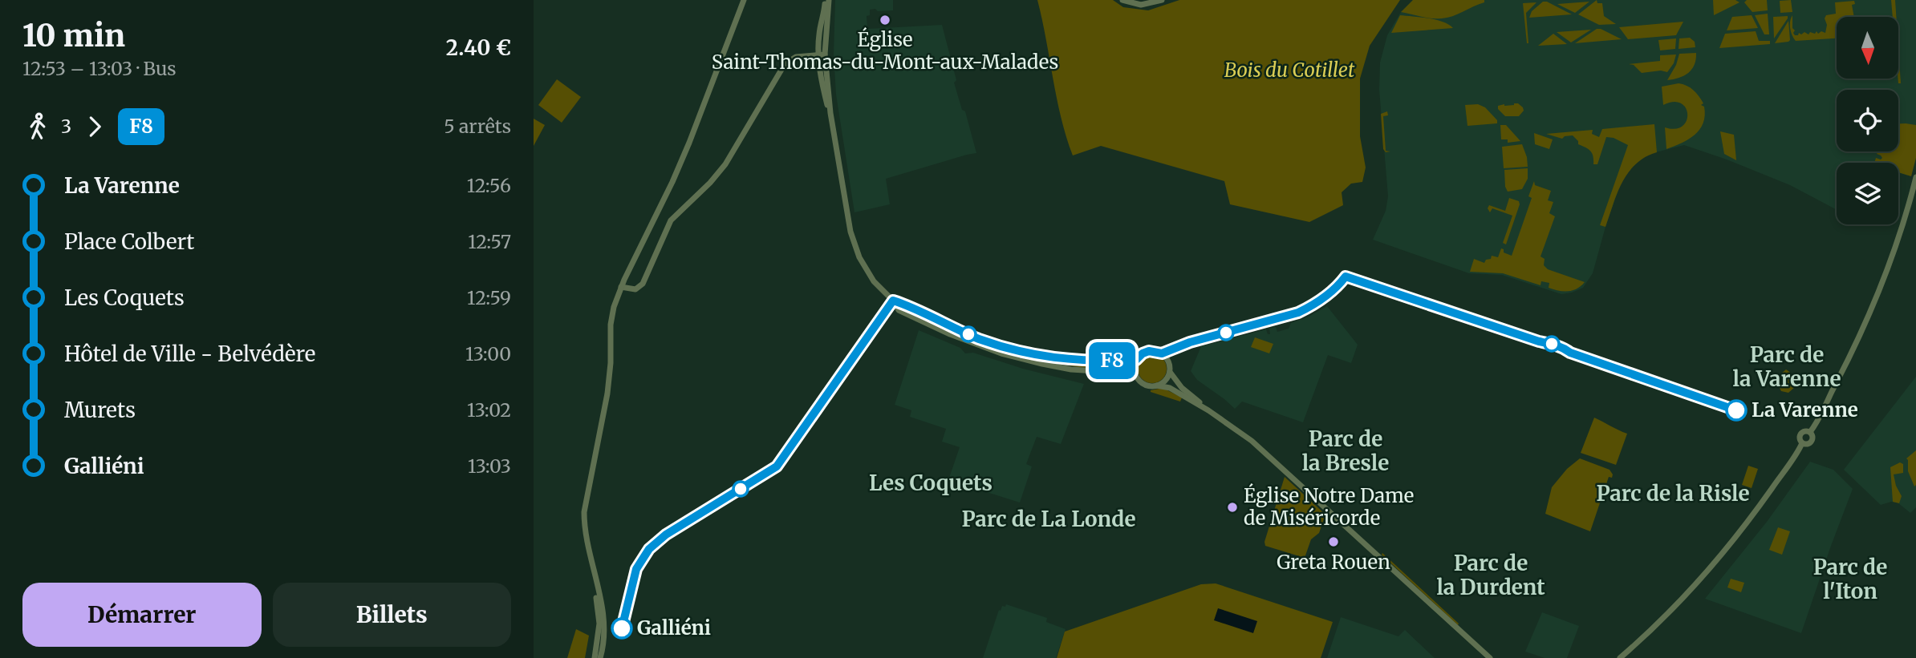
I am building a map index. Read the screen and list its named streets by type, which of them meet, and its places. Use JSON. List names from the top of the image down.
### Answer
{
  "districts": [
    "Parc de la Varenne",
    "Parc de la Bresle",
    "Les Coquets",
    "Parc de la Risle",
    "Parc de La Londe",
    "Parc de la Durdent",
    "Parc de l'Iton"
  ],
  "parks": ["Bois du Cotillet"],
  "places": [
    "Église Saint-Thomas-du-Mont-aux-Malades",
    "La Varenne",
    "Église Notre Dame de Miséricorde",
    "Greta Rouen",
    "Galliéni"
  ],
  "lines": ["bus line F8"],
  "north": "bottom",
  "page": {
    "heading": ["10 min", "12:53 – 13:03 · Bus", "2.40 €"],
    "on_map": "F8",
    "legs": ["3", "F8", "5 arrêts"],
    "list": [
      {
        "name": "La Varenne",
        "value": "12:56"
      },
      {
        "name": "Place Colbert",
        "value": "12:57"
      },
      {
        "name": "Les Coquets",
        "value": "12:59"
      },
      {
        "name": "Hôtel de Ville - Belvédère",
        "value": "13:00"
      },
      {
        "name": "Murets",
        "value": "13:02"
      },
      {
        "name": "Galliéni",
        "value": "13:03"
      }
    ],
    "buttons": ["Démarrer", "Billets"]
  }
}
